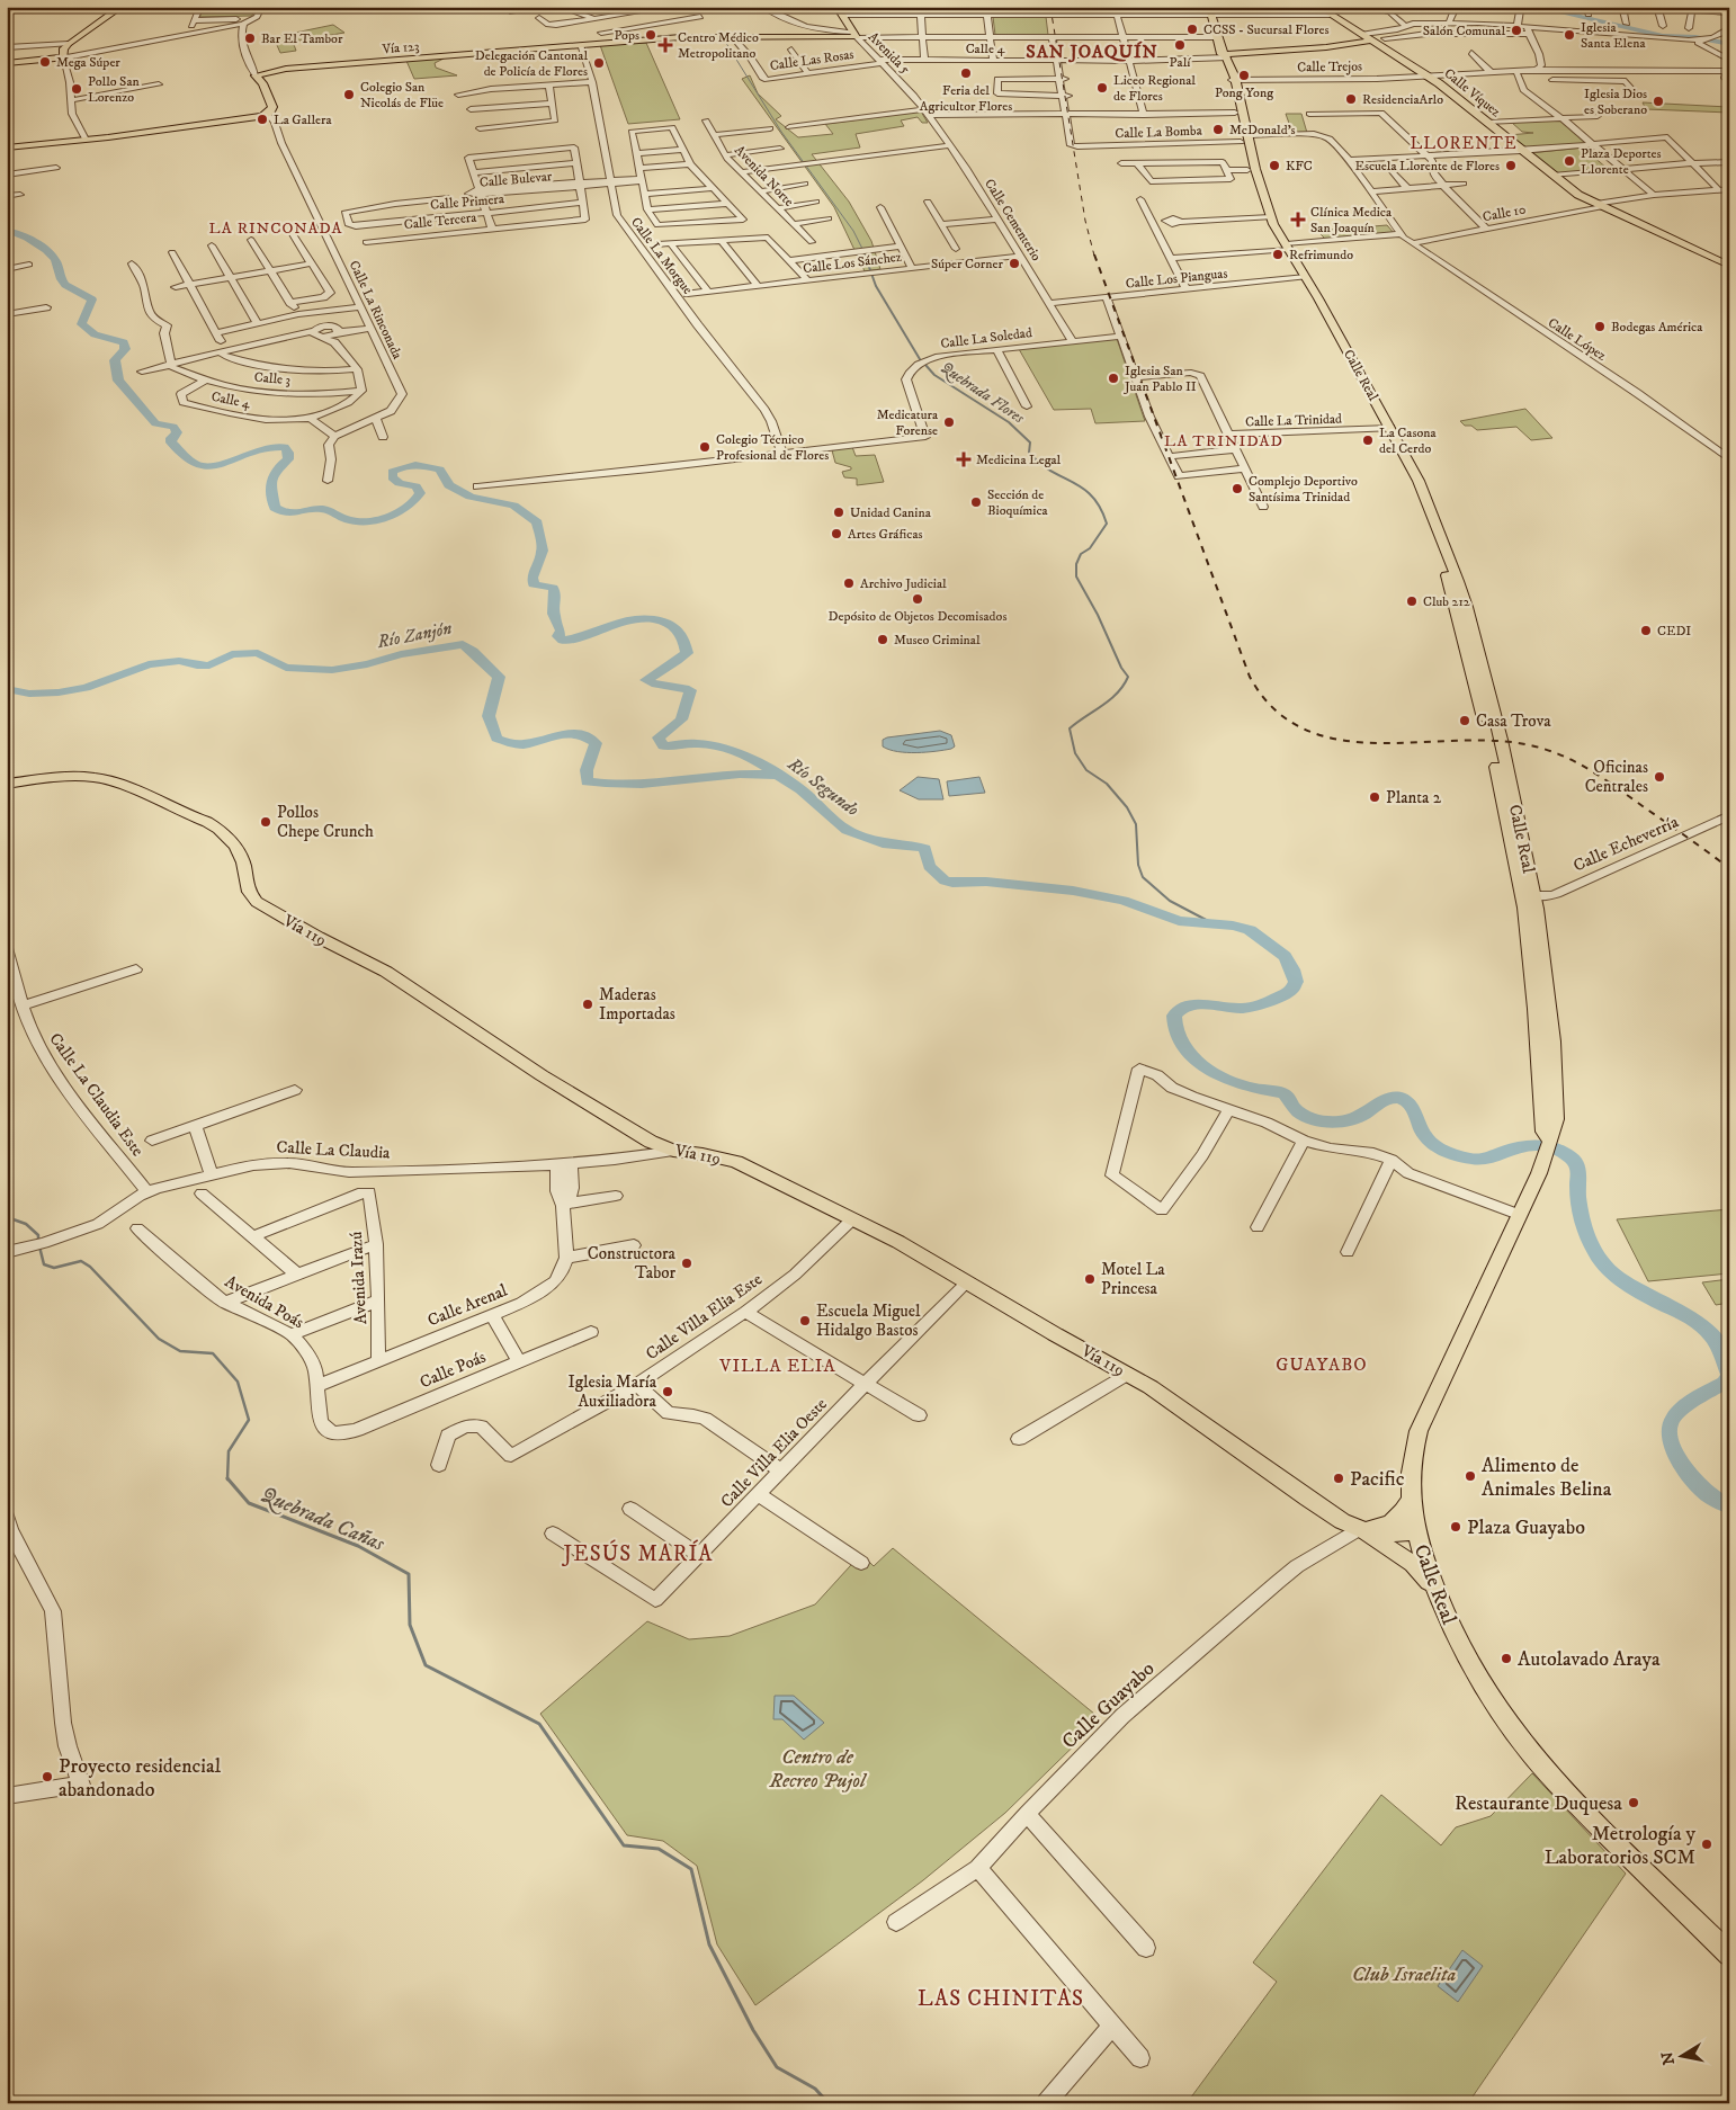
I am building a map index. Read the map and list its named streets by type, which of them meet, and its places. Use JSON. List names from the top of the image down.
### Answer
{
  "streets": {
    "main road": [
      "Vía 123",
      "Calle 4",
      "Avenida 5",
      "Calle Víquez",
      "Calle Real",
      "Vía 119"
    ],
    "street": [
      "Calle Las Rosas",
      "Calle Trejos",
      "Calle La Bomba",
      "Avenida Norte",
      "Calle Bulevar",
      "Calle Primera",
      "Calle 10",
      "Calle Cementerio",
      "Calle Tercera",
      "Calle La Morgue",
      "Calle Los Sánchez",
      "Calle Los Pianguas",
      "Calle La Rinconada",
      "Calle La Soledad",
      "Calle López",
      "Calle 3",
      "Calle La Trinidad",
      "Calle Echeverría",
      "Calle La Claudia Este",
      "Calle La Claudia",
      "Avenida Irazú",
      "Avenida Poás",
      "Calle Arenal",
      "Calle Villa Elia Este",
      "Calle Poás",
      "Calle Villa Elia Oeste",
      "Calle Guayabo"
    ]
  },
  "crossings": [
    ["Vía 123", "Avenida 5"],
    ["Vía 123", "Calle Las Rosas"],
    ["Vía 123", "Calle La Morgue"],
    ["Calle 4", "Avenida 5"],
    ["Calle 4", "Calle Las Rosas"],
    ["Calle 4", "Calle Víquez"],
    ["Calle 4", "Calle Real"],
    ["Calle 4", "Calle 3"],
    ["Avenida 5", "Calle Las Rosas"],
    ["Avenida 5", "Calle Cementerio"],
    ["Calle Trejos", "Calle Víquez"],
    ["Calle Trejos", "Calle Real"],
    ["Calle Víquez", "Calle 10"],
    ["Calle La Bomba", "Calle López"],
    ["Calle La Bomba", "Calle Real"],
    ["Calle Bulevar", "Calle La Morgue"],
    ["Calle Primera", "Calle Tercera"],
    ["Calle 10", "Calle López"],
    ["Calle Cementerio", "Calle Los Sánchez"],
    ["Calle Cementerio", "Calle Los Pianguas"],
    ["Calle Cementerio", "Calle La Soledad"],
    ["Calle La Morgue", "Calle La Soledad"],
    ["Calle Los Pianguas", "Calle Real"],
    ["Calle Real", "Calle La Trinidad"],
    ["Calle Real", "Calle Echeverría"],
    ["Calle Real", "Vía 119"],
    ["Vía 119", "Calle La Claudia"],
    ["Vía 119", "Calle Villa Elia Este"],
    ["Vía 119", "Calle Villa Elia Oeste"],
    ["Vía 119", "Calle Guayabo"],
    ["Calle La Claudia Este", "Calle La Claudia"],
    ["Calle La Claudia", "Calle Arenal"],
    ["Avenida Irazú", "Calle Arenal"],
    ["Avenida Poás", "Calle Arenal"],
    ["Avenida Poás", "Calle Poás"]
  ],
  "districts": [
    "SAN JOAQUÍN",
    "LLORENTE",
    "LA RINCONADA",
    "LA TRINIDAD",
    "GUAYABO",
    "VILLA ELIA",
    "JESÚS MARÍA",
    "LAS CHINITAS"
  ],
  "water": [
    "Quebrada Flores",
    "Río Zanjón",
    "Río Segundo",
    "Quebrada Cañas"
  ],
  "parks": ["Centro de Recreo Pujol", "Club Israelita"],
  "places": {
    "other": [
      "CCSS - Sucursal Flores",
      "Salón Comunal",
      "Pops",
      "Iglesia Santa Elena",
      "Bar El Tambor",
      "Palí",
      "Mega Súper",
      "Delegación Cantonal de Policía de Flores",
      "Feria del Agricultor Flores",
      "Pong Yong",
      "Liceo Regional de Flores",
      "Pollo San Lorenzo",
      "Colegio San Nicolás de Flüe",
      "ResidenciaArlo",
      "Iglesia Dios es Soberano",
      "La Gallera",
      "McDonald's",
      "Plaza Deportes Llorente",
      "KFC",
      "Escuela Llorente de Flores",
      "Refrimundo",
      "Súper Corner",
      "Bodegas América",
      "Iglesia San Juan Pablo II",
      "Medicatura Forense",
      "La Casona del Cerdo",
      "Colegio Técnico Profesional de Flores",
      "Complejo Deportivo Santísima Trinidad",
      "Sección de Bioquímica",
      "Unidad Canina",
      "Artes Gráficas",
      "Archivo Judicial",
      "Depósito de Objetos Decomisados",
      "Club 212",
      "CEDI",
      "Museo Criminal",
      "Casa Trova",
      "Oficinas Centrales",
      "Planta 2",
      "Pollos Chepe Crunch",
      "Maderas Importadas",
      "Constructora Tabor",
      "Motel La Princesa",
      "Escuela Miguel Hidalgo Bastos",
      "Iglesia María Auxiliadora",
      "Alimento de Animales Belina",
      "Pacific",
      "Plaza Guayabo",
      "Autolavado Araya",
      "Proyecto residencial abandonado",
      "Restaurante Duquesa",
      "Metrología y Laboratorios SCM"
    ],
    "health": ["Centro Médico Metropolitano", "Clínica Medica San Joaquín", "Medicina Legal"]
  },
  "north": "left"
}
